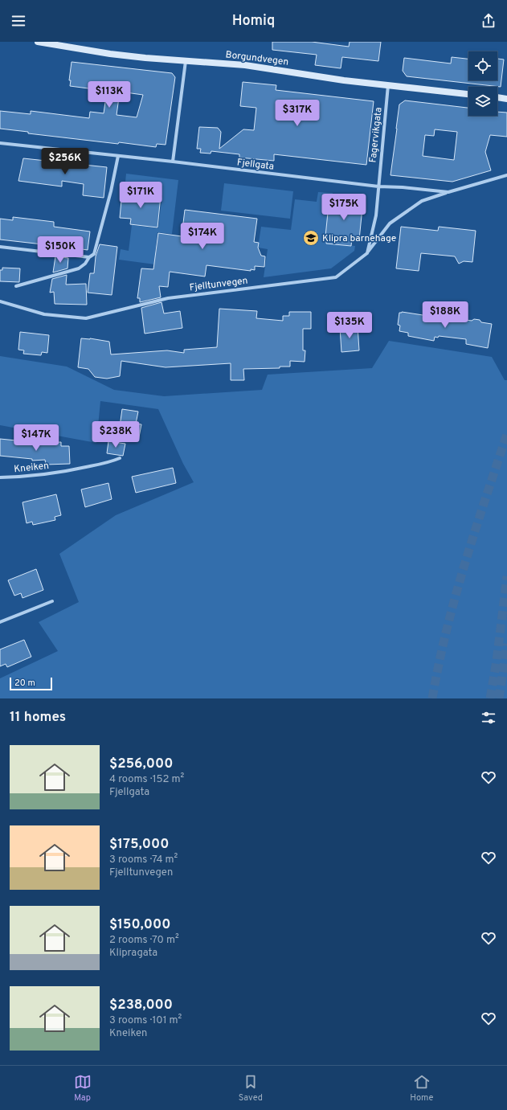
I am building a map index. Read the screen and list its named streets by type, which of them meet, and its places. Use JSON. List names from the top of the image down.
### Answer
{
  "streets": {
    "main road": ["Borgundvegen"],
    "street": [
      "Fagervikgata",
      "Fjellgata",
      "Fjelltunvegen",
      "Kneiken"
    ]
  },
  "crossings": [
    ["Borgundvegen", "Fagervikgata"],
    ["Fagervikgata", "Fjellgata"],
    ["Fjellgata", "Fjelltunvegen"]
  ],
  "places": {
    "school or university": ["Klipra barnehage"]
  },
  "scale_bar": "20 m",
  "page": {
    "header": "Homiq",
    "price": [
      "$113K",
      "$317K",
      "$256K",
      "$171K",
      "$175K",
      "$174K",
      "$150K",
      "$188K",
      "$135K",
      "$238K",
      "$147K"
    ],
    "scale": "20 m",
    "heading": "11 homes",
    "list": [
      {
        "name": "$256,000",
        "note": "4 rooms · 152 m² · Fjellgata"
      },
      {
        "name": "$175,000",
        "note": "3 rooms · 74 m² · Fjelltunvegen"
      },
      {
        "name": "$150,000",
        "note": "2 rooms · 70 m² · Klipragata"
      },
      {
        "name": "$238,000",
        "note": "3 rooms · 101 m² · Kneiken"
      }
    ],
    "tabs": ["Map", "Saved", "Home"]
  }
}
